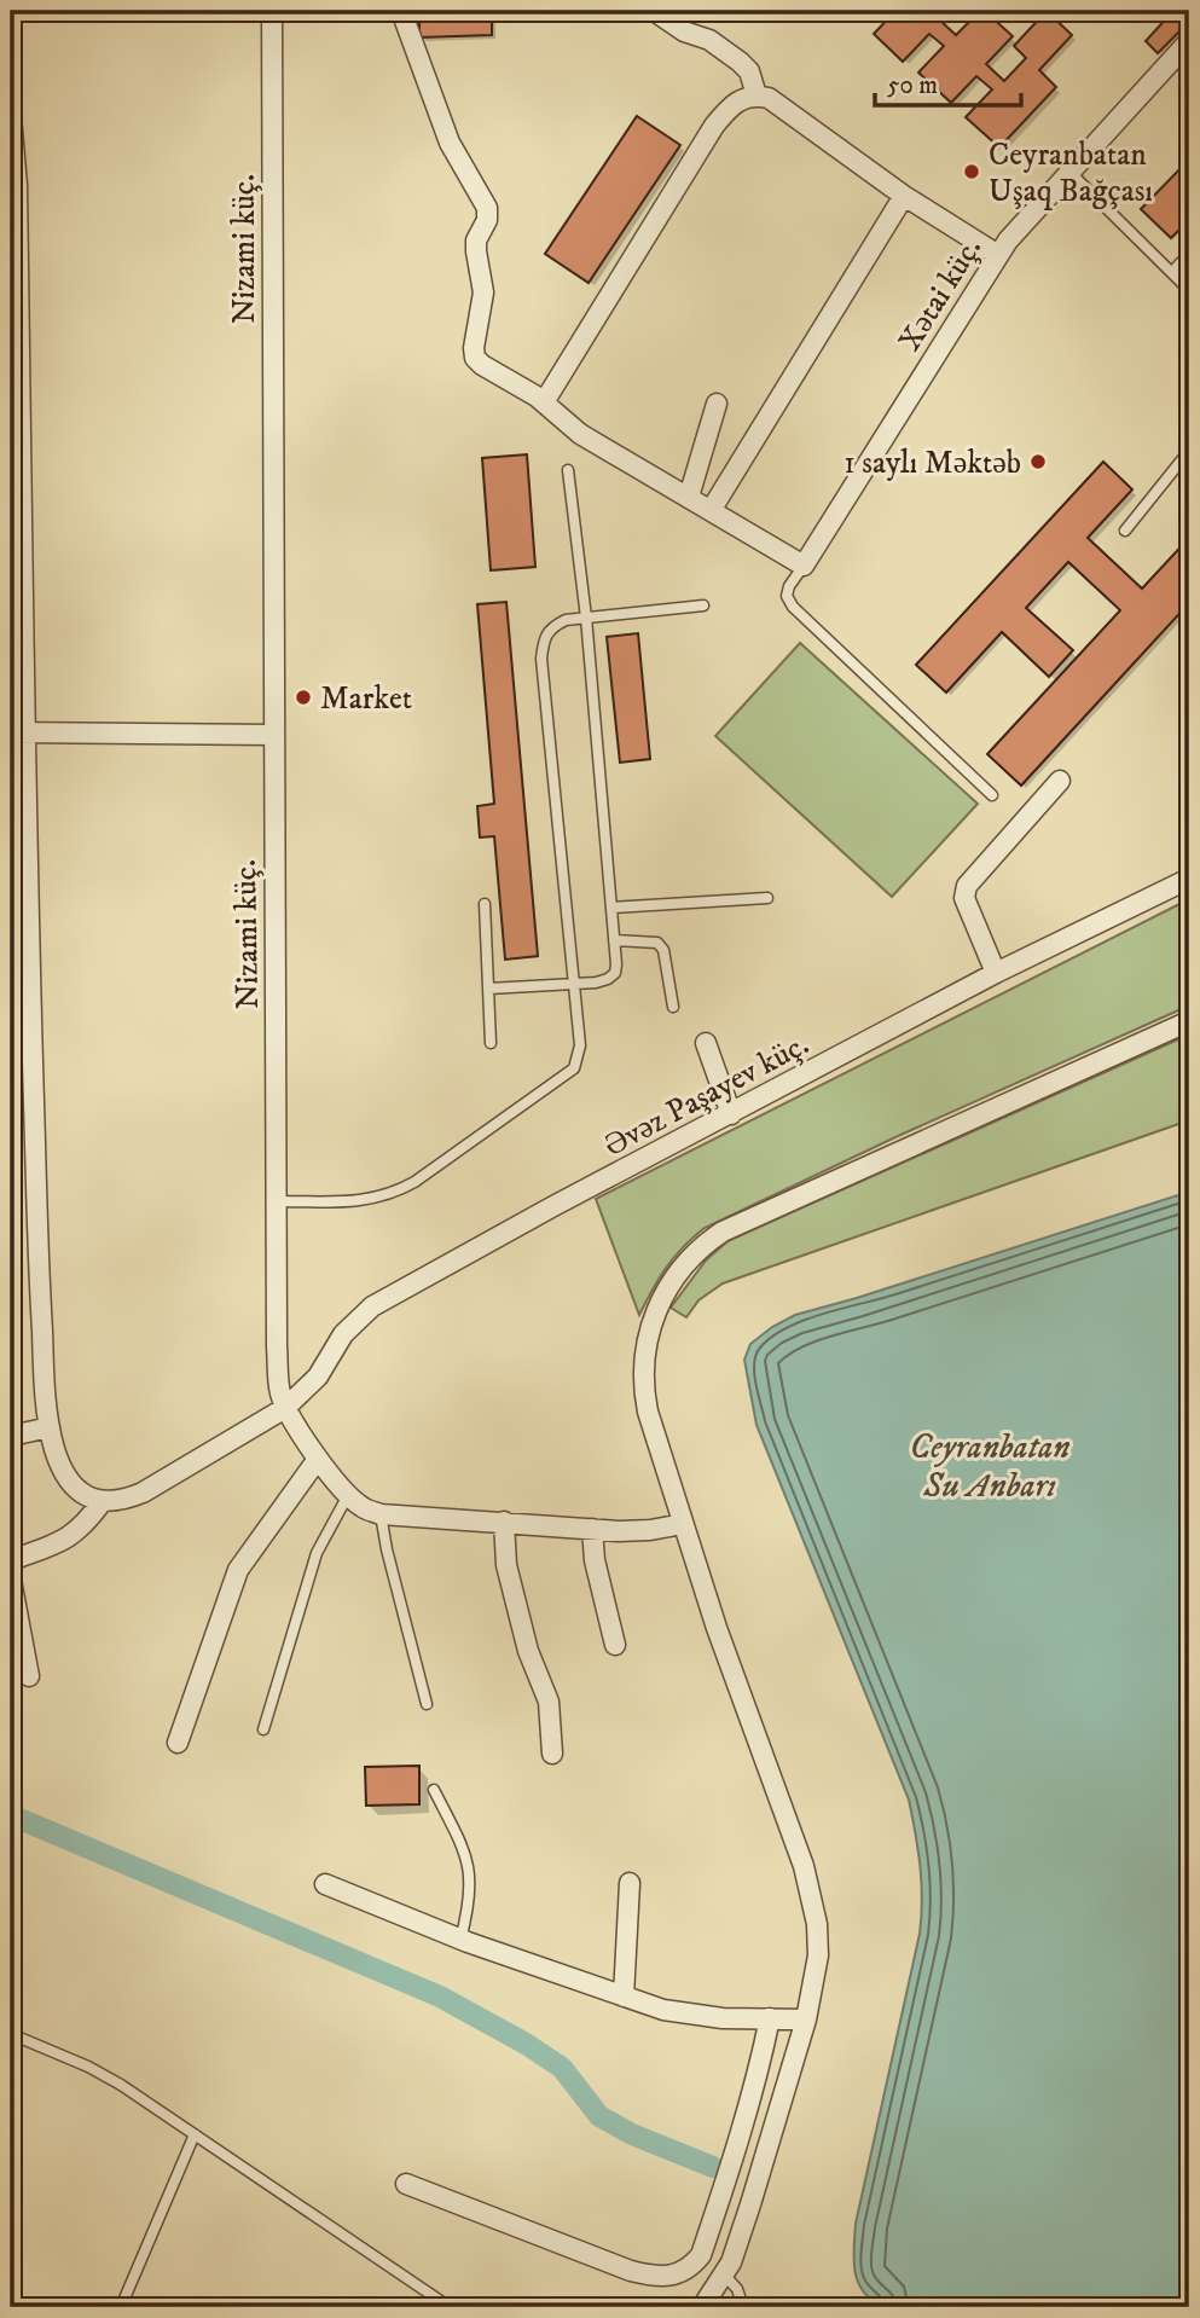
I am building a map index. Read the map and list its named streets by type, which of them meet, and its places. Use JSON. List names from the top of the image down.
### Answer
{
  "streets": {
    "street": ["Nizami küç.", "Xətai küç.", "Əvəz Paşayev küç."]
  },
  "crossings": [
    ["Nizami küç.", "Əvəz Paşayev küç."]
  ],
  "water": ["Ceyranbatan Su Anbarı"],
  "places": ["Ceyranbatan Uşaq Bağçası", "1 saylı Məktəb", "Market"],
  "scale_bar": "50 m"
}
